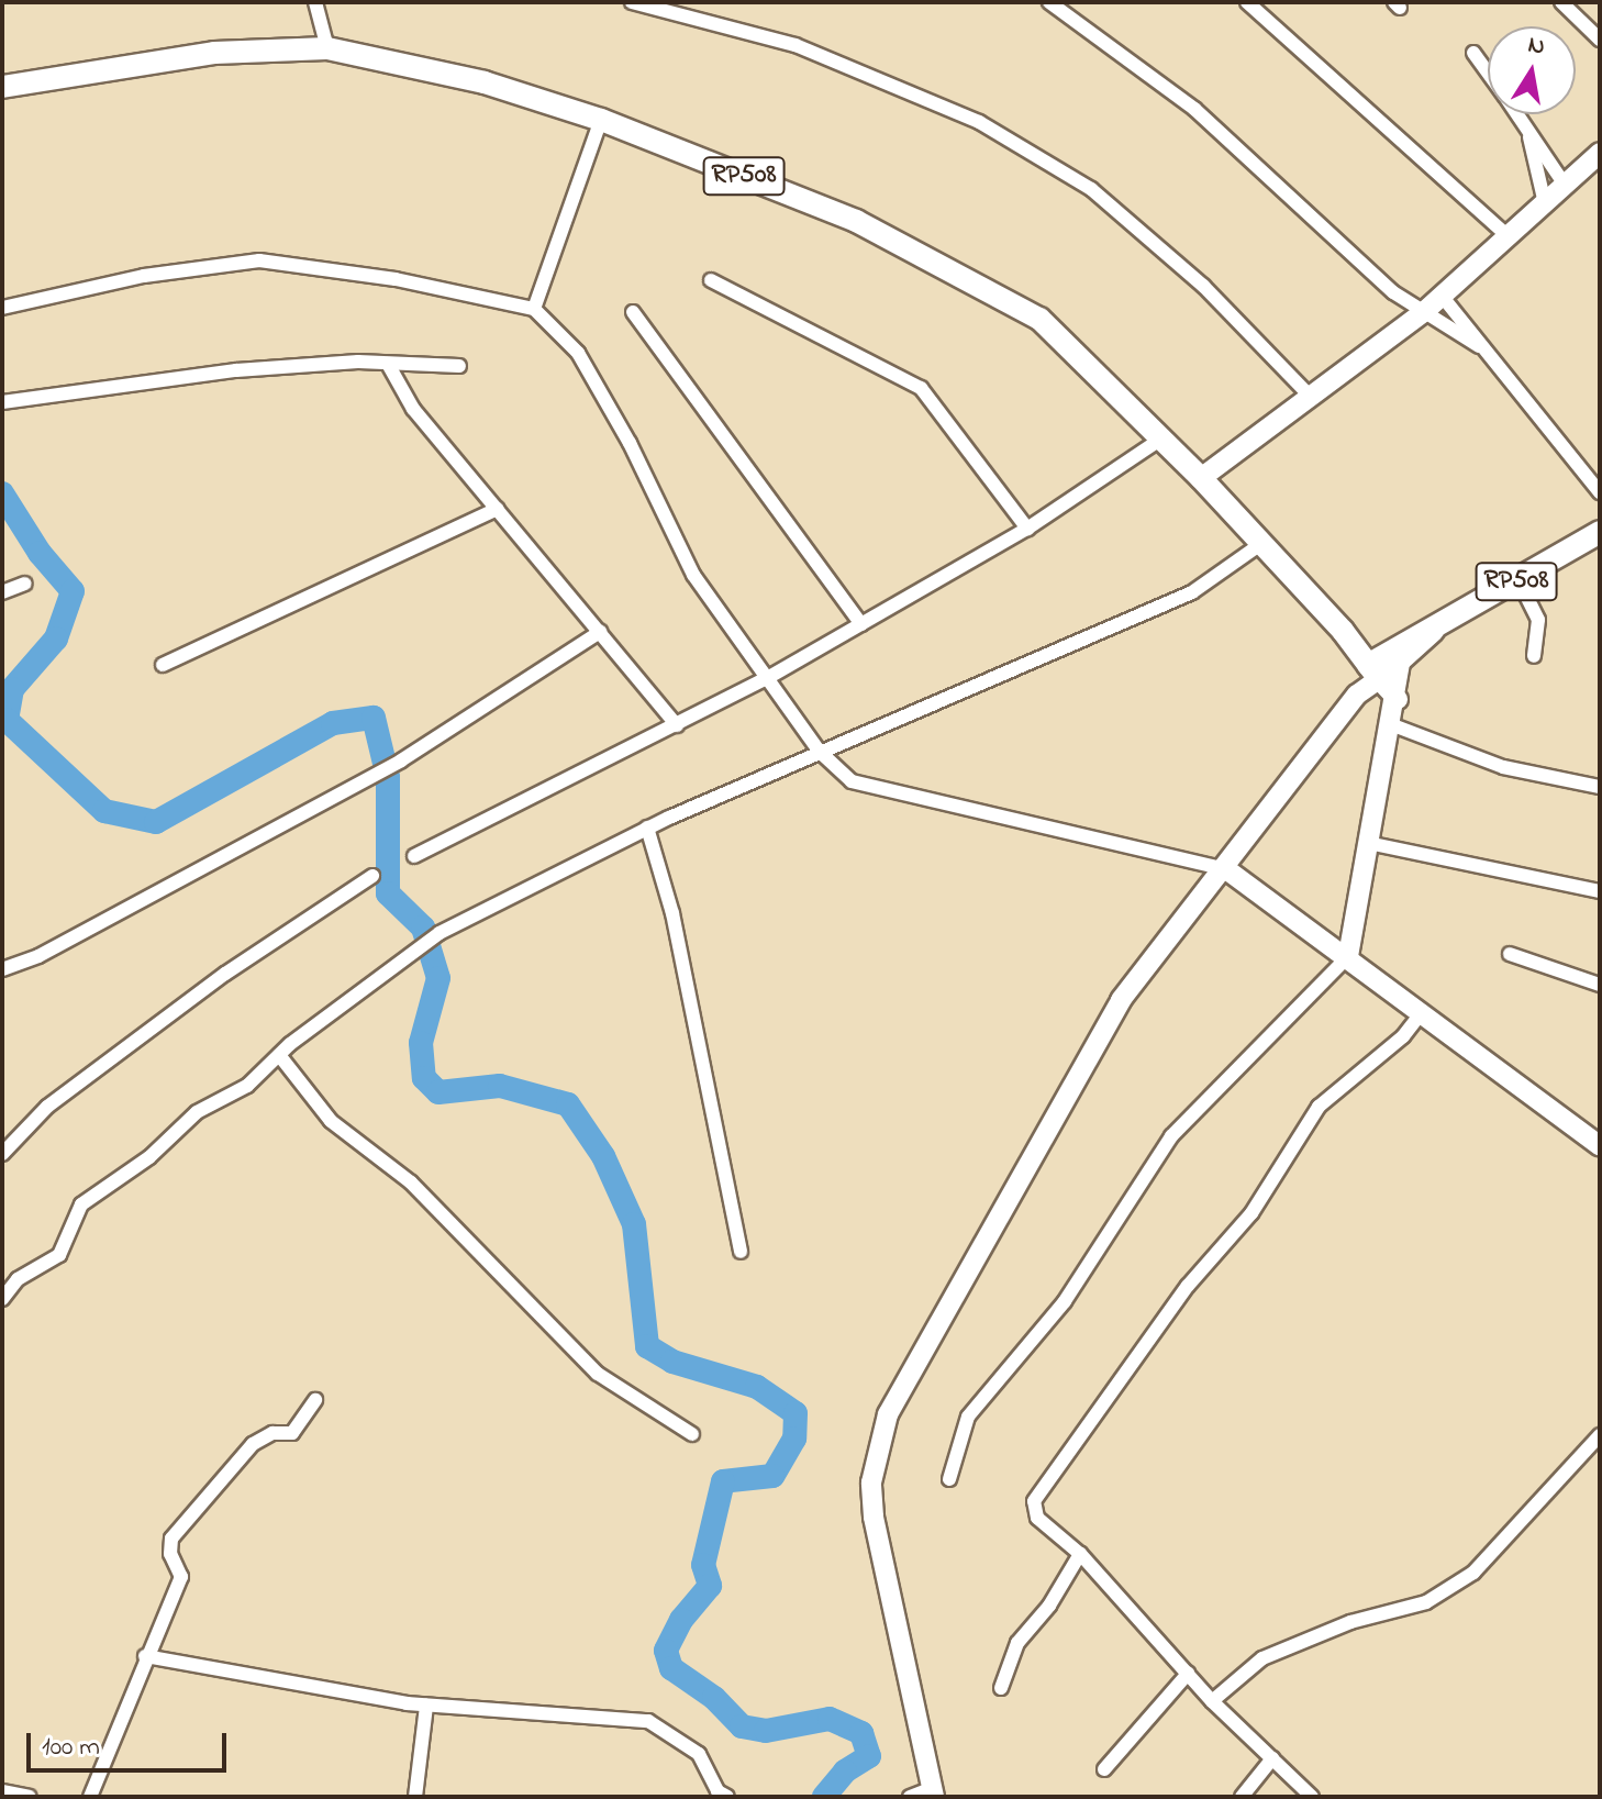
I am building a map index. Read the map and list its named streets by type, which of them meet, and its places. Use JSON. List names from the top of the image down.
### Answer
{
  "streets": {
    "main road": ["RP508"]
  },
  "scale_bar": "100 m",
  "north": "top"
}
